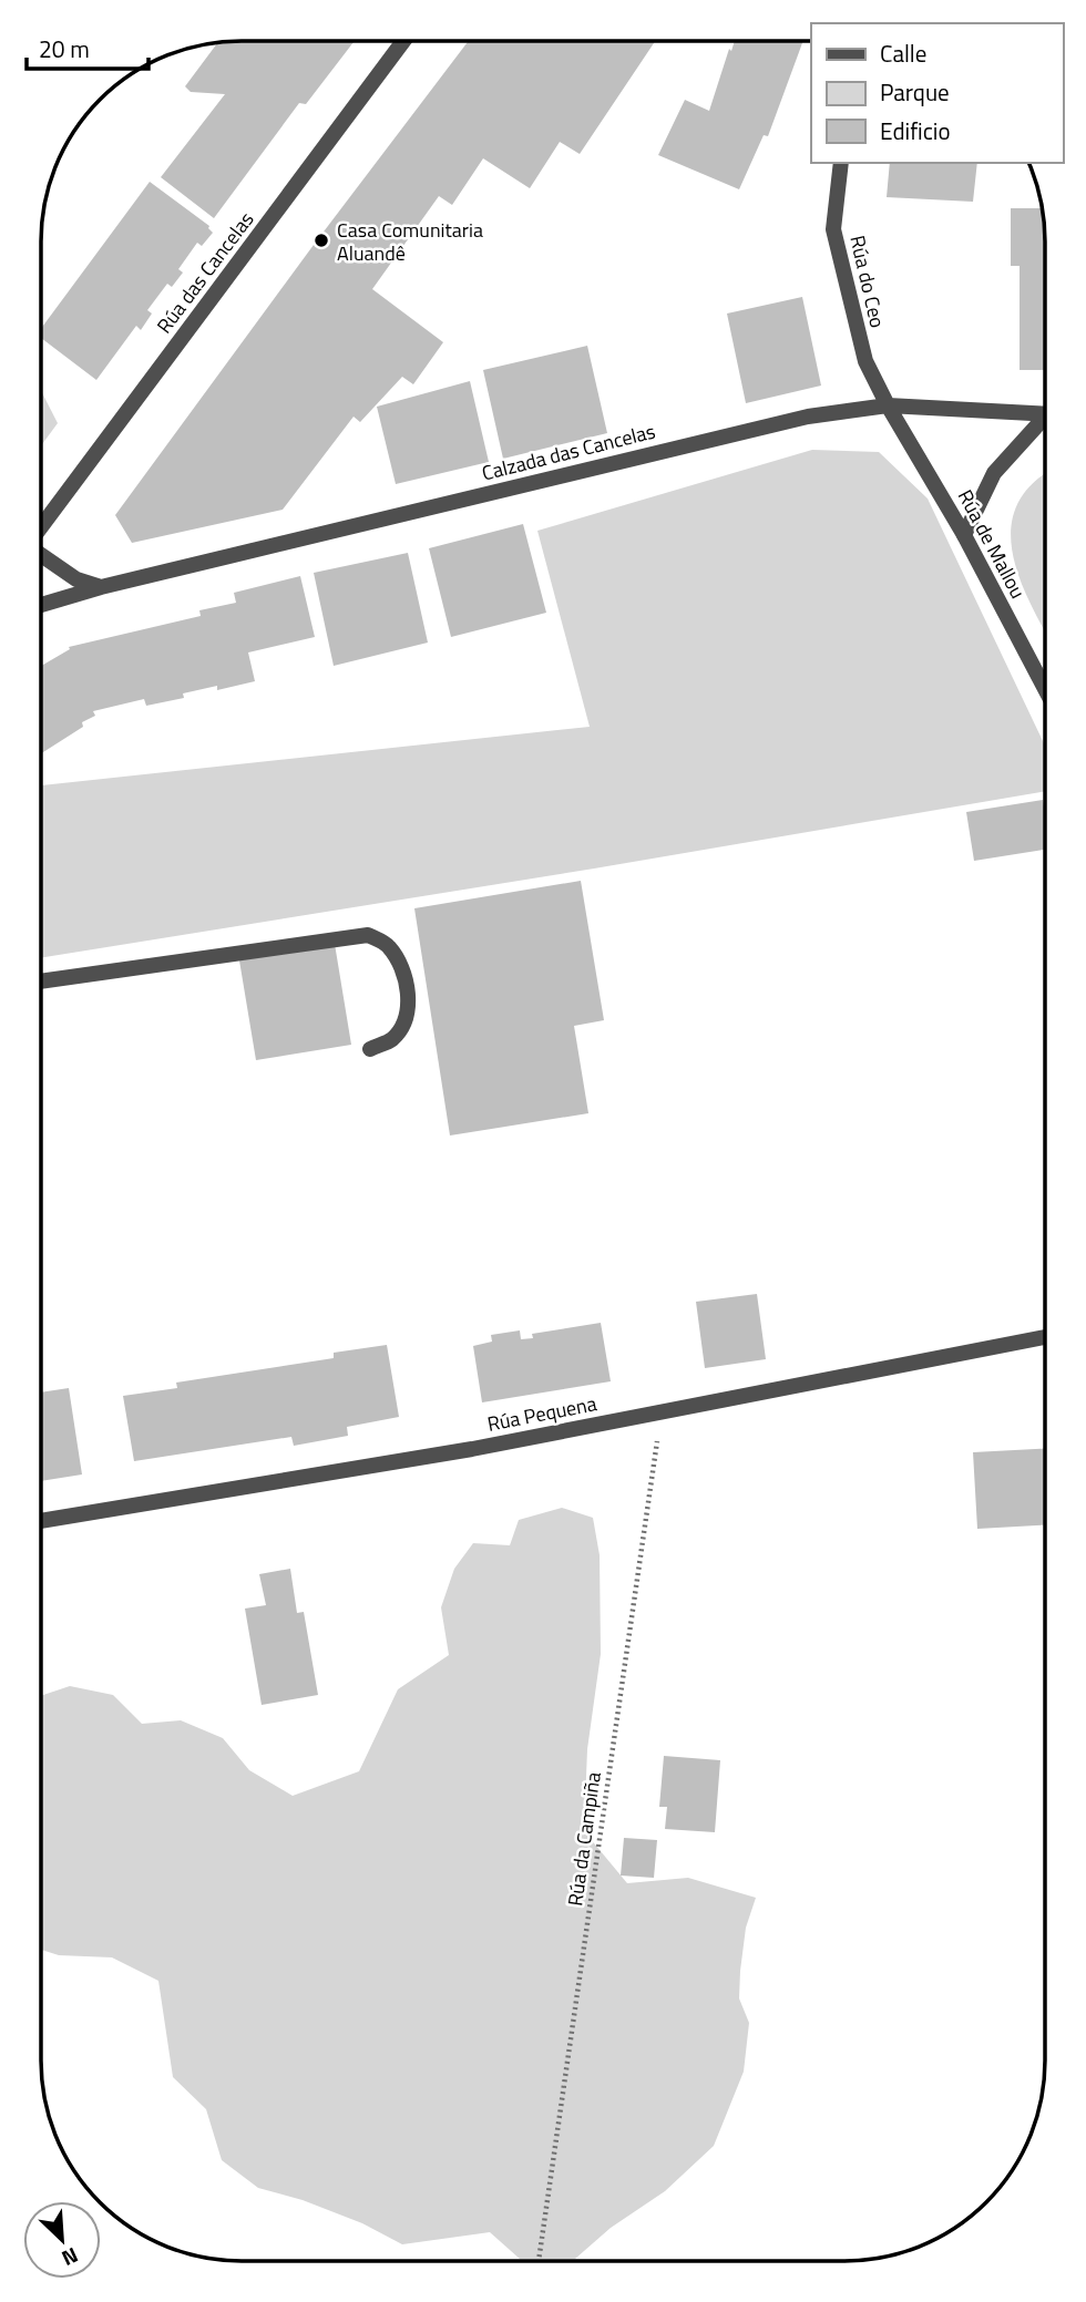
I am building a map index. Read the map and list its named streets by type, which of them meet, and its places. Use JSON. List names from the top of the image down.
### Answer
{
  "streets": {
    "street": [
      "Rúa das Cancelas",
      "Rúa do Ceo",
      "Calzada das Cancelas",
      "Rúa de Mallou",
      "Rúa Pequena"
    ],
    "path": ["Rúa da Campiña"]
  },
  "crossings": [
    ["Rúa do Ceo", "Calzada das Cancelas"],
    ["Rúa do Ceo", "Rúa de Mallou"],
    ["Calzada das Cancelas", "Rúa de Mallou"],
    ["Rúa Pequena", "Rúa da Campiña"]
  ],
  "places": ["Casa Comunitaria Aluandê"],
  "legend": ["Calle", "Parque", "Edificio"],
  "scale_bar": "20 m",
  "north": "bottom right"
}
